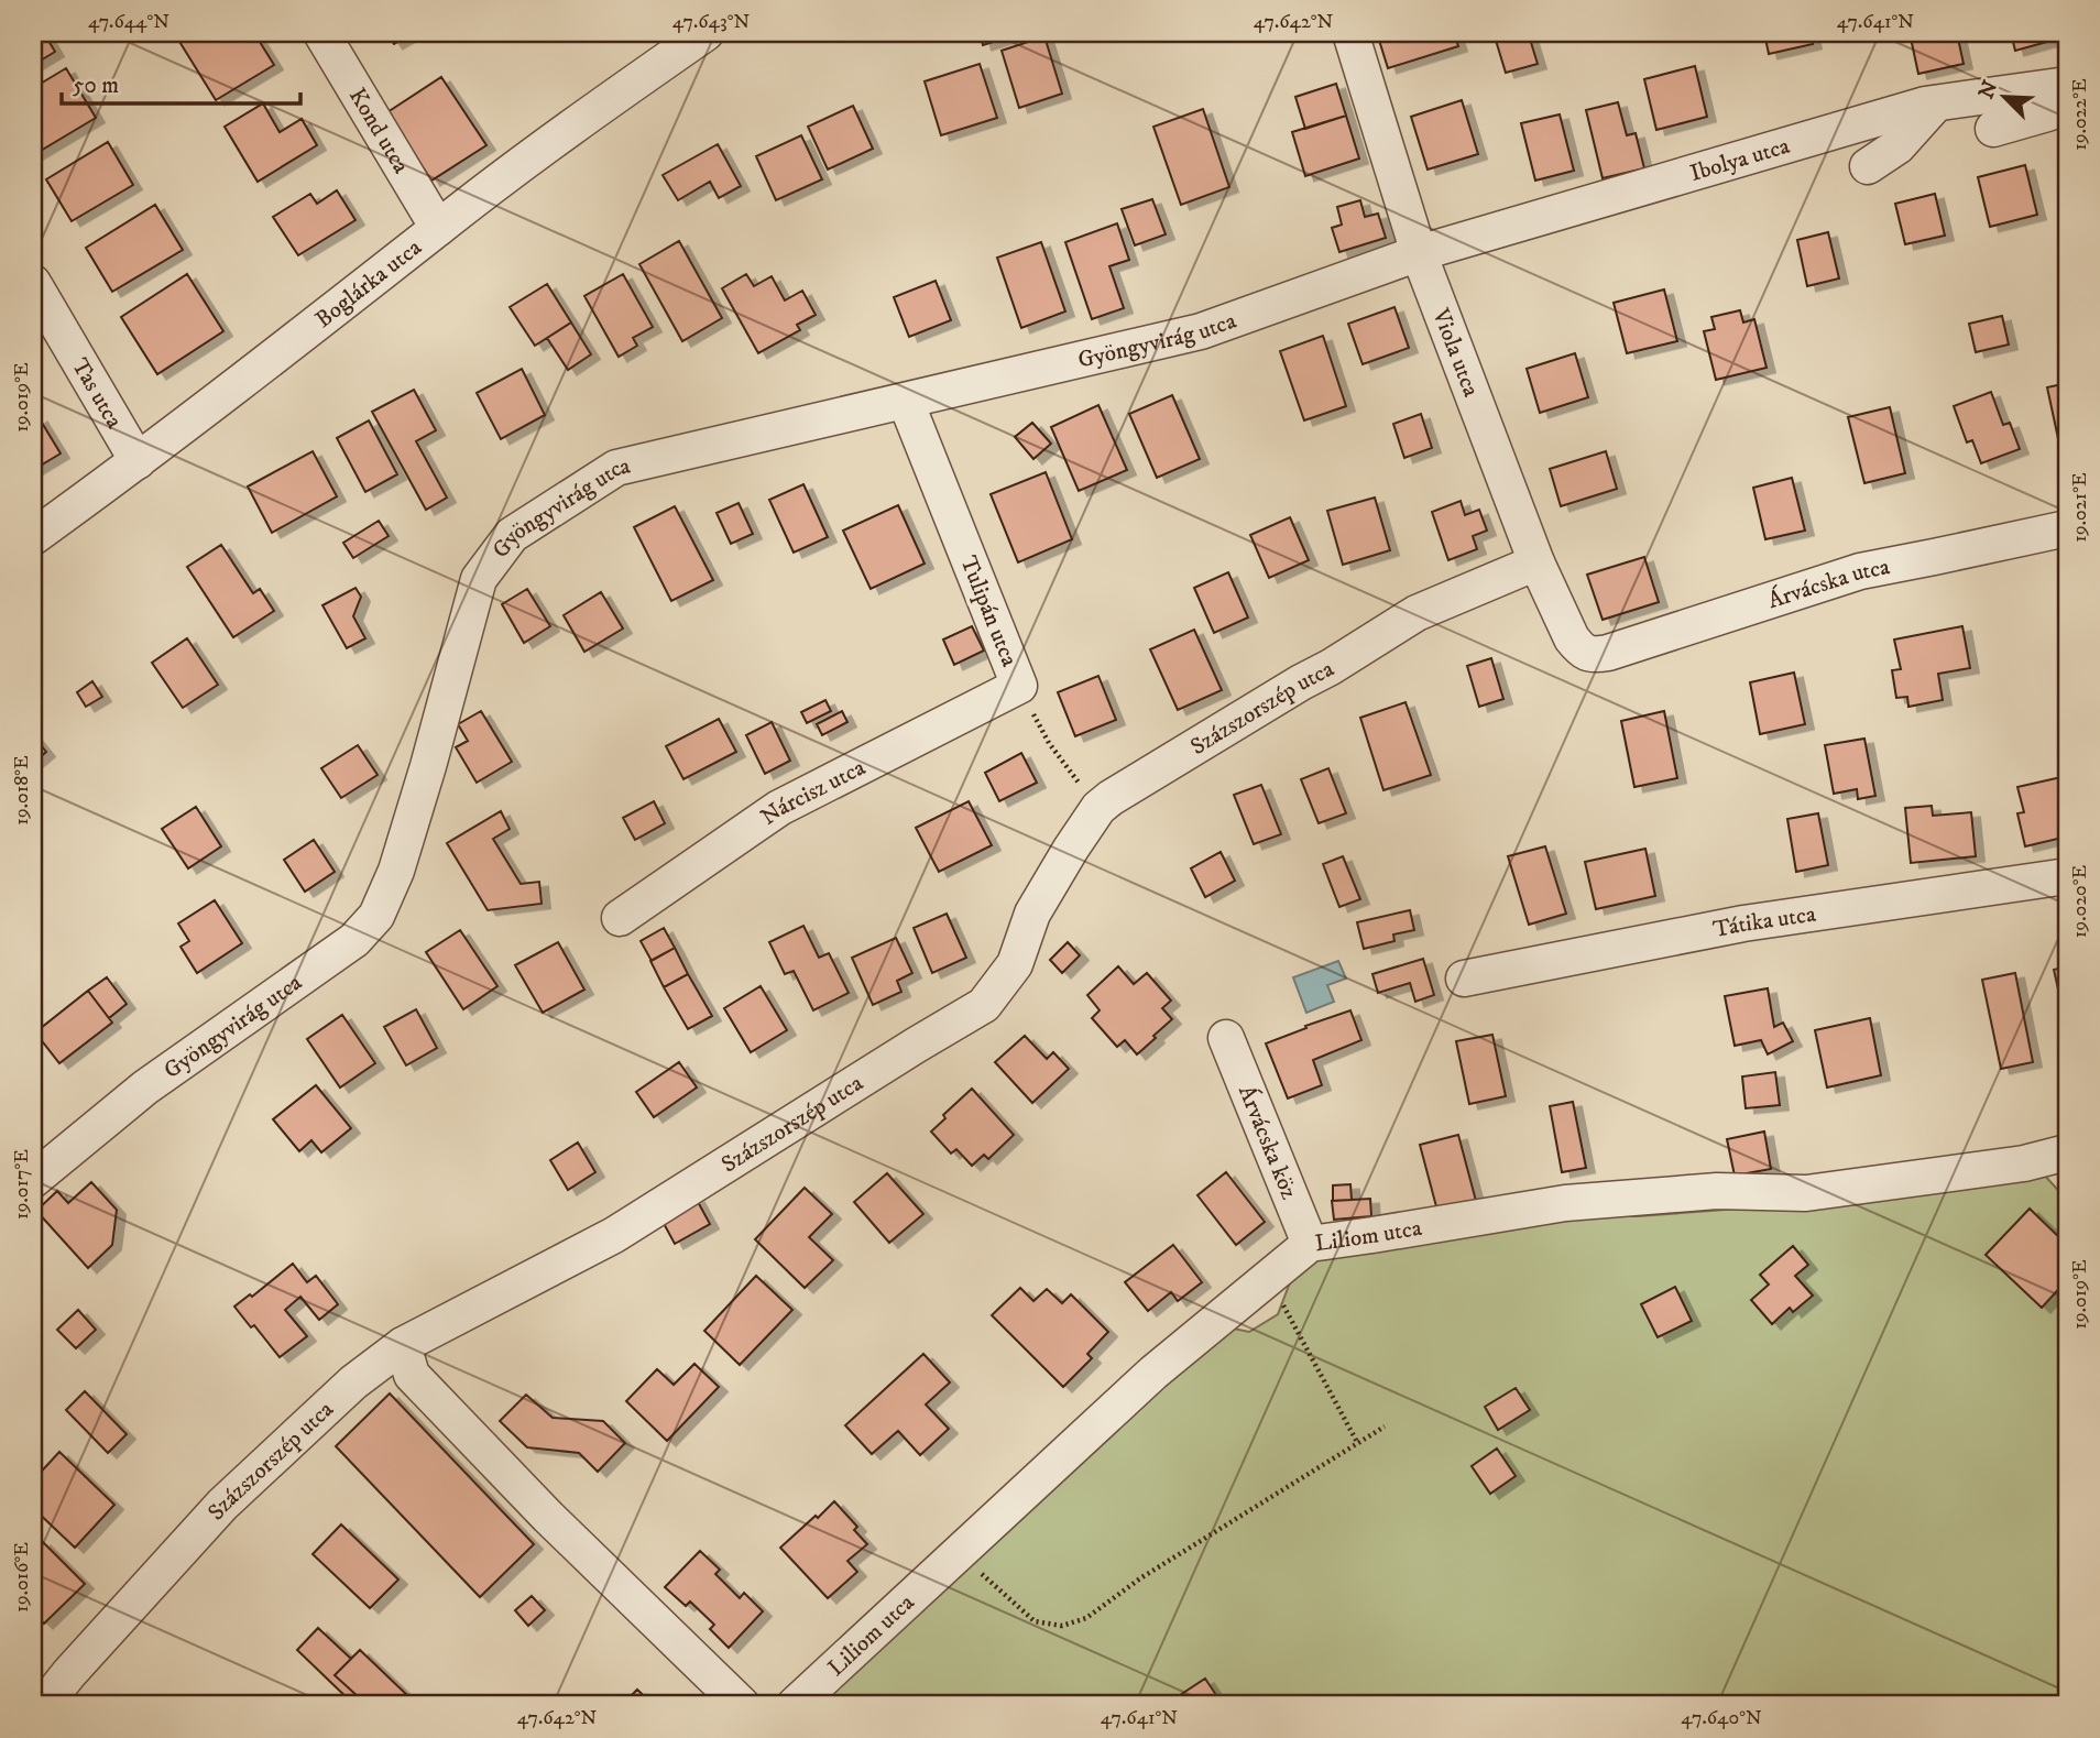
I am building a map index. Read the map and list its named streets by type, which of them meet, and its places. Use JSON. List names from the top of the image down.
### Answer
{
  "streets": {
    "street": [
      "Kond utca",
      "Ibolya utca",
      "Boglárka utca",
      "Gyöngyvirág utca",
      "Viola utca",
      "Tas utca",
      "Árvácska utca",
      "Tulipán utca",
      "Százszorszép utca",
      "Nárcisz utca",
      "Tátika utca",
      "Árvácska köz",
      "Liliom utca"
    ]
  },
  "crossings": [
    ["Kond utca", "Boglárka utca"],
    ["Ibolya utca", "Gyöngyvirág utca"],
    ["Ibolya utca", "Viola utca"],
    ["Boglárka utca", "Tas utca"],
    ["Gyöngyvirág utca", "Viola utca"],
    ["Gyöngyvirág utca", "Tulipán utca"],
    ["Viola utca", "Árvácska utca"],
    ["Viola utca", "Százszorszép utca"],
    ["Tulipán utca", "Százszorszép utca"],
    ["Tulipán utca", "Nárcisz utca"],
    ["Árvácska köz", "Liliom utca"]
  ],
  "scale_bar": "50 m",
  "north": "top left",
  "coordinates": [
    "47.644°N",
    "47.643°N",
    "47.642°N",
    "47.641°N",
    "19.022°E",
    "19.019°E",
    "19.021°E",
    "19.018°E",
    "19.020°E",
    "19.017°E",
    "19.016°E",
    "47.640°N"
  ]
}
